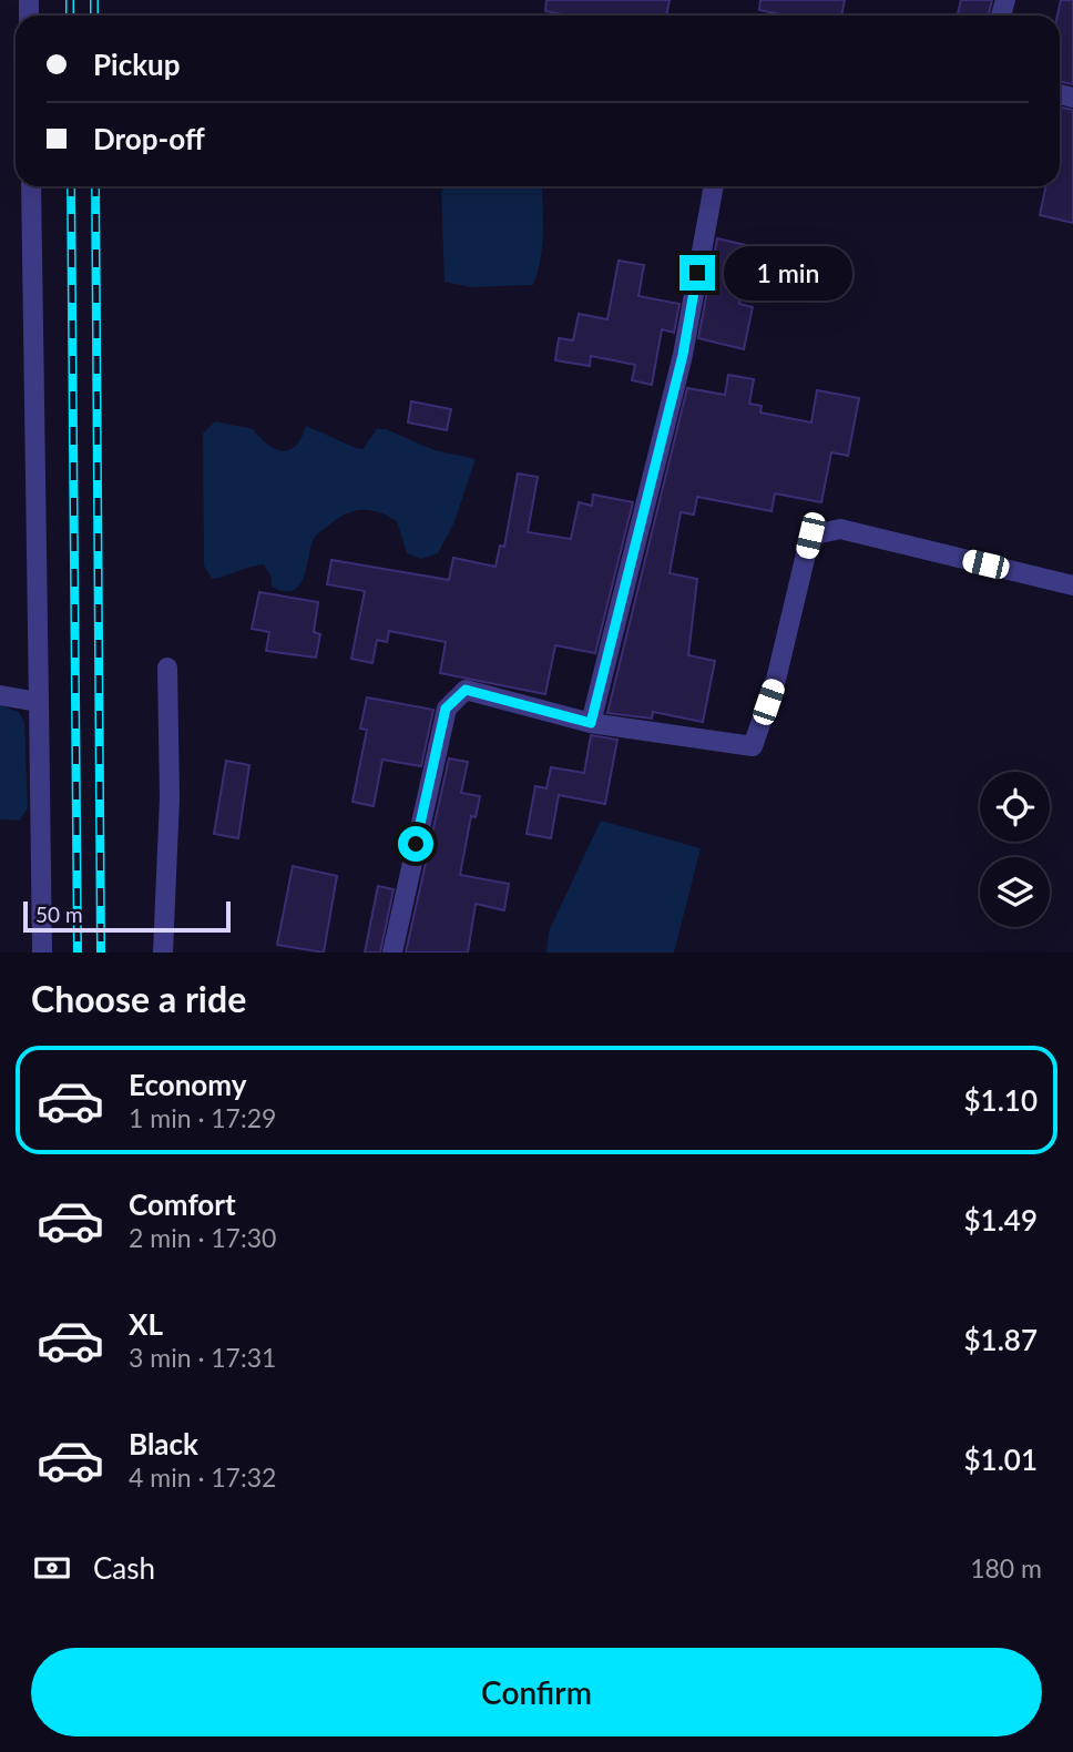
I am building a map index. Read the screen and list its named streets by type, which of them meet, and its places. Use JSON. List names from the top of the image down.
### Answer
{
  "scale_bar": "50 m",
  "page": {
    "banner": ["Pickup", "Drop-off"],
    "bubble": "1 min",
    "scale": "50 m",
    "heading": "Choose a ride",
    "list": [
      {
        "name": "Economy",
        "note": "1 min · 17:29",
        "value": "$1.10"
      },
      {
        "name": "Comfort",
        "note": "2 min · 17:30",
        "value": "$1.49"
      },
      {
        "name": "XL",
        "note": "3 min · 17:31",
        "value": "$1.87"
      },
      {
        "name": "Black",
        "note": "4 min · 17:32",
        "value": "$1.01"
      }
    ],
    "pay": ["Cash", "180 m"],
    "buttons": "Confirm"
  }
}
